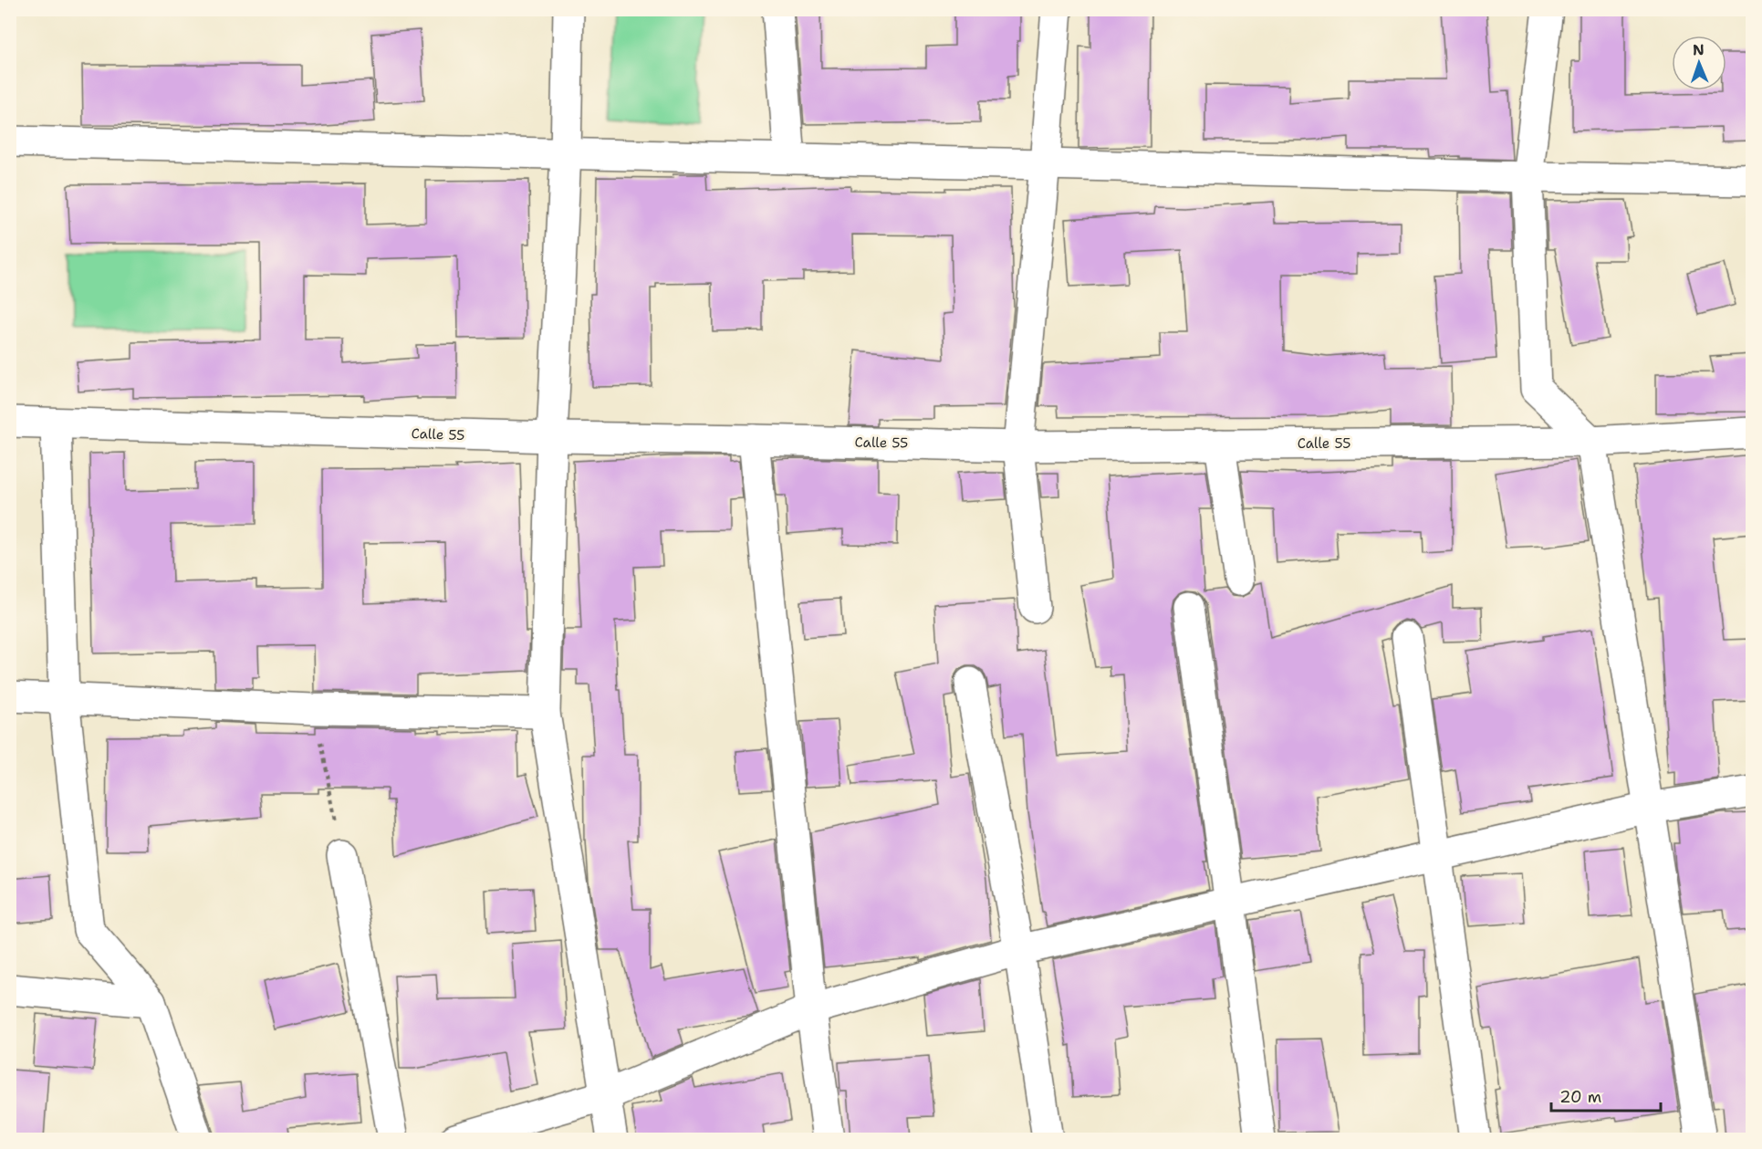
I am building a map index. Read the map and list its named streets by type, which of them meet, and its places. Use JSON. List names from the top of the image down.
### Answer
{
  "streets": {
    "street": ["Calle 55"]
  },
  "scale_bar": "20 m",
  "north": "top"
}
